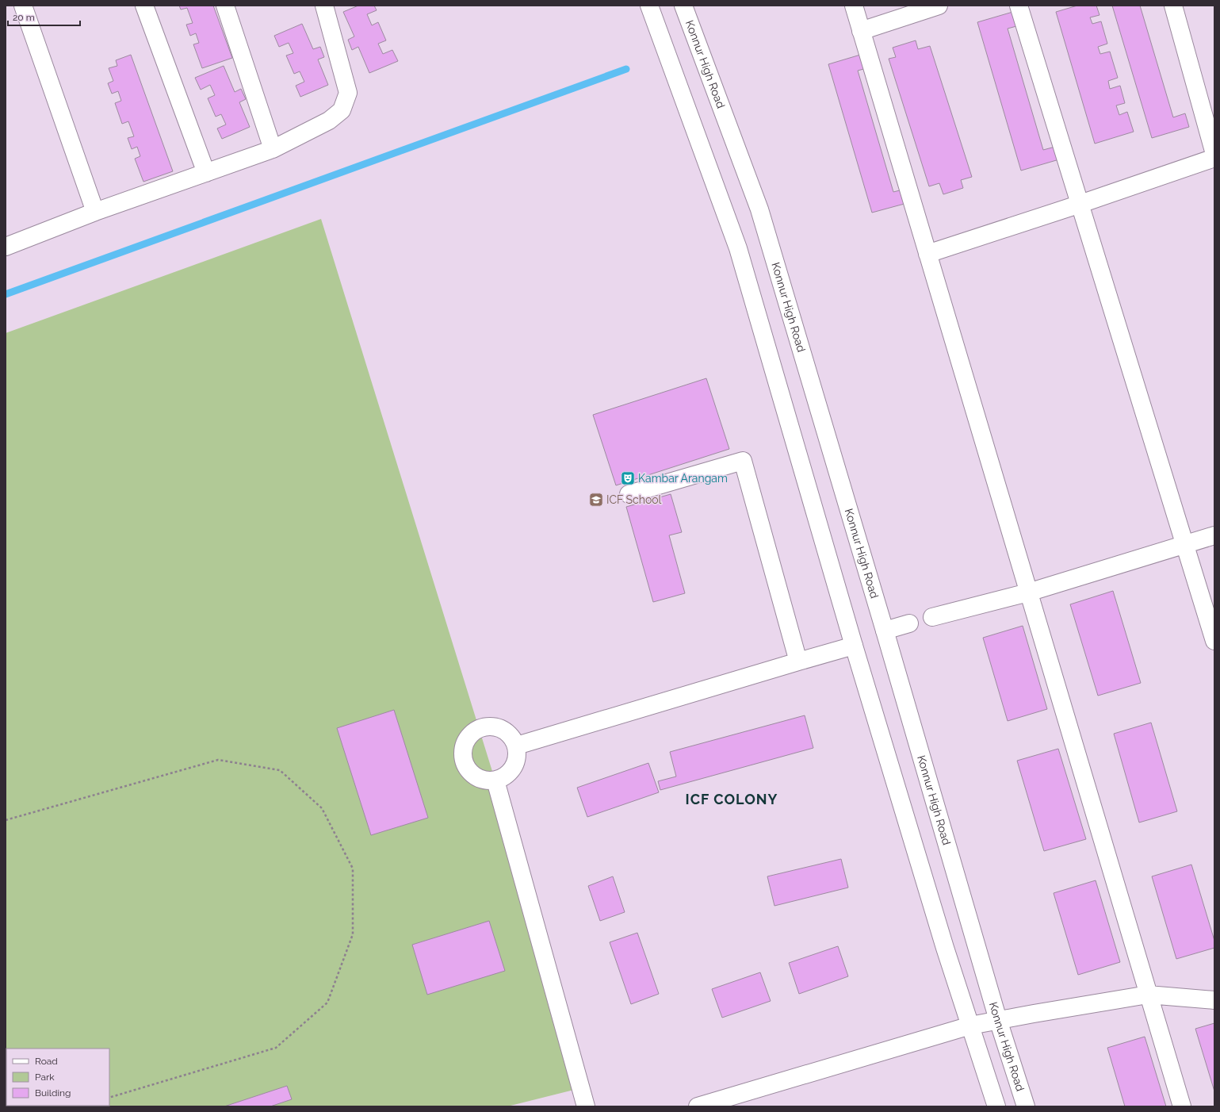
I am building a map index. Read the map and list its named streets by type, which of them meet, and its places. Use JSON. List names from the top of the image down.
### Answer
{
  "streets": {
    "street": ["Konnur High Road"]
  },
  "districts": ["ICF COLONY"],
  "places": {
    "theatre": ["Kambar Arangam"],
    "school or university": ["ICF School"]
  },
  "legend": ["Road", "Park", "Building"],
  "scale_bar": "20 m"
}
